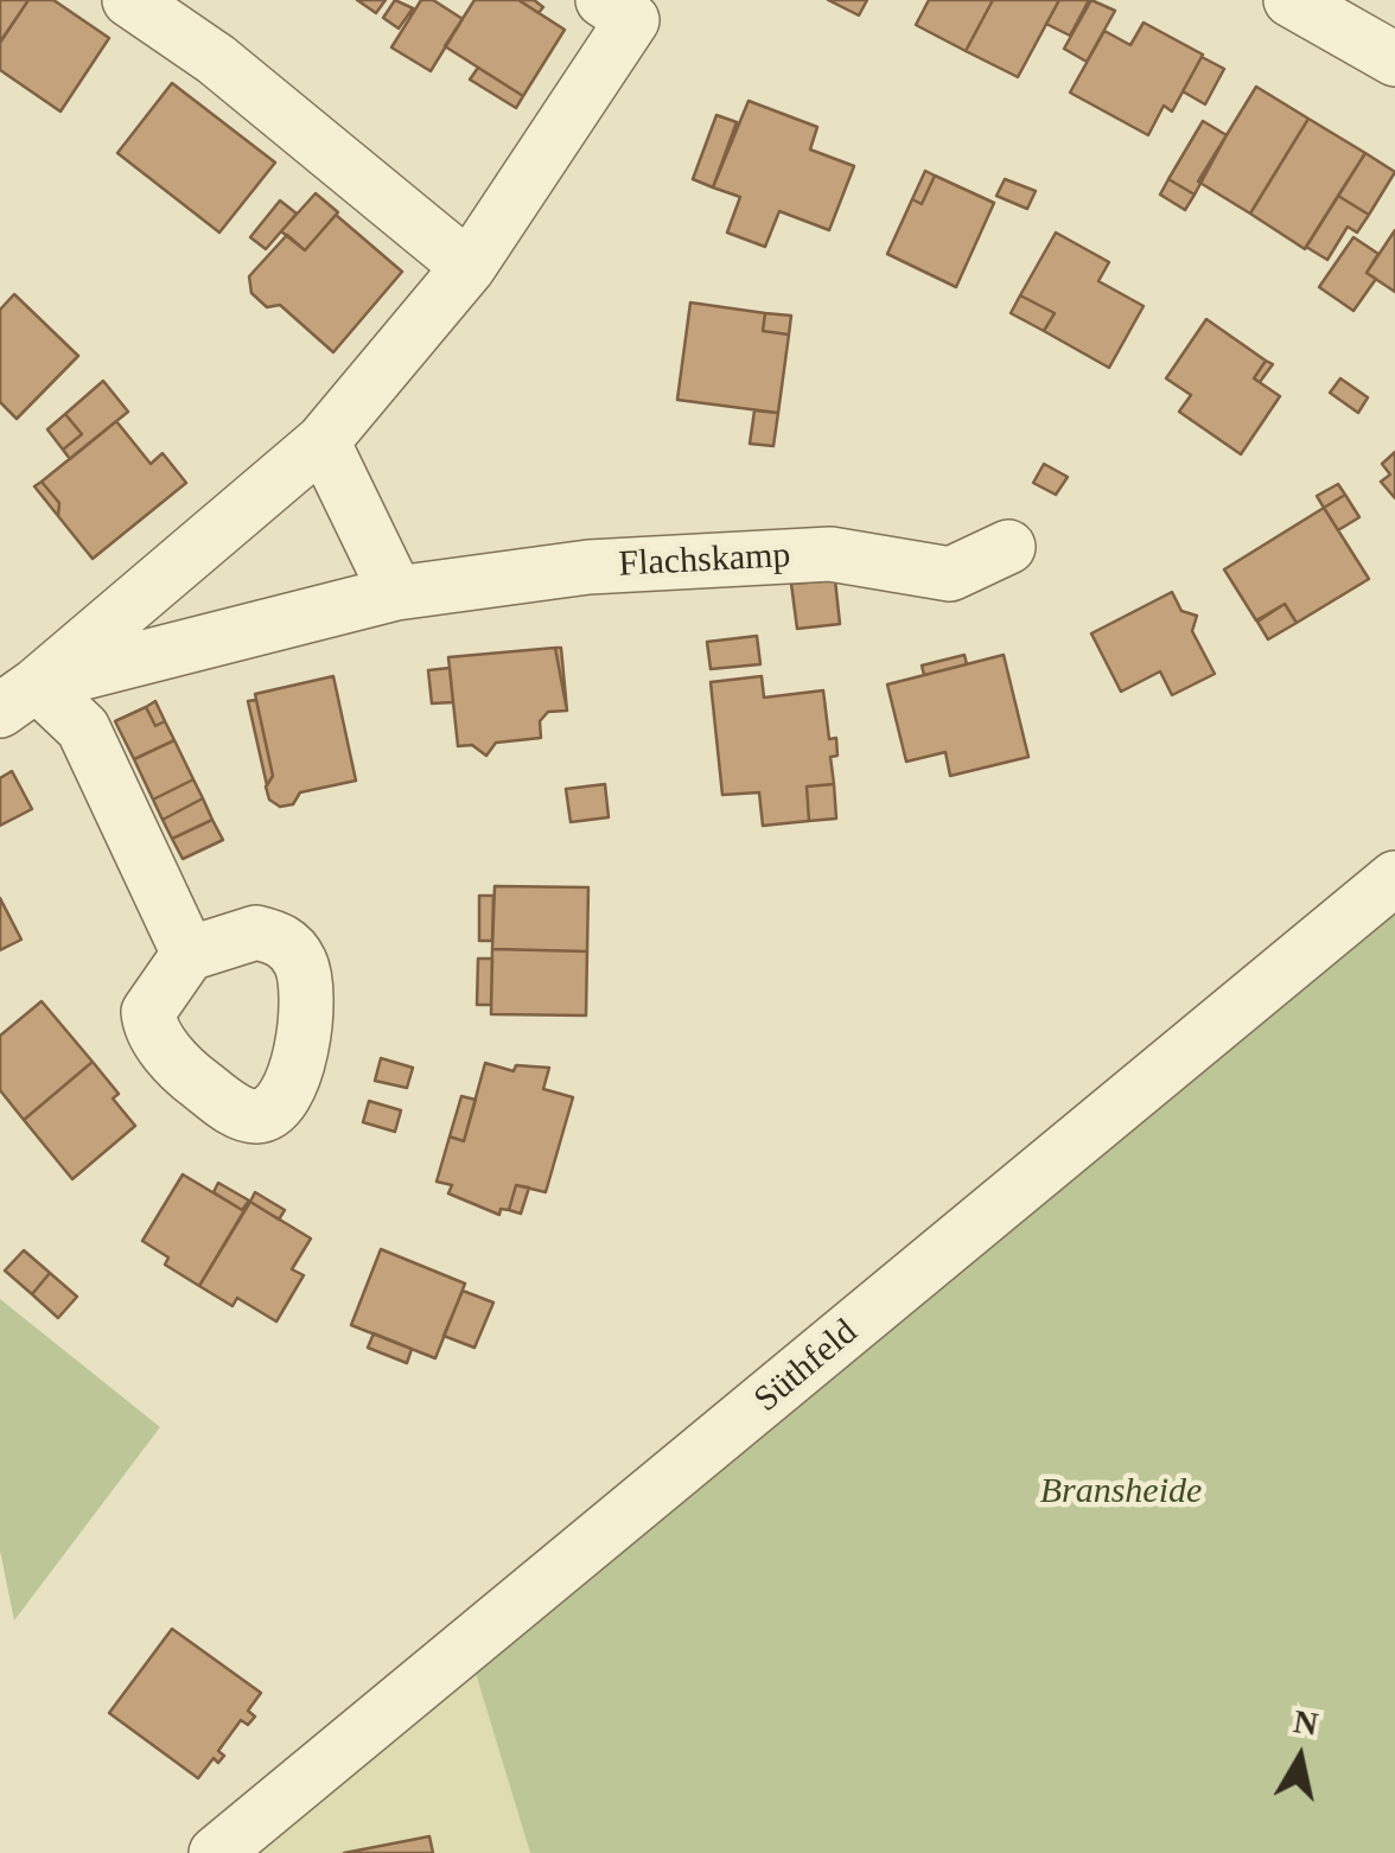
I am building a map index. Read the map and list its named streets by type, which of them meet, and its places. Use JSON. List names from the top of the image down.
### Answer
{
  "streets": {
    "street": ["Flachskamp", "Süthfeld"]
  },
  "parks": ["Bransheide"],
  "north": "top"
}
